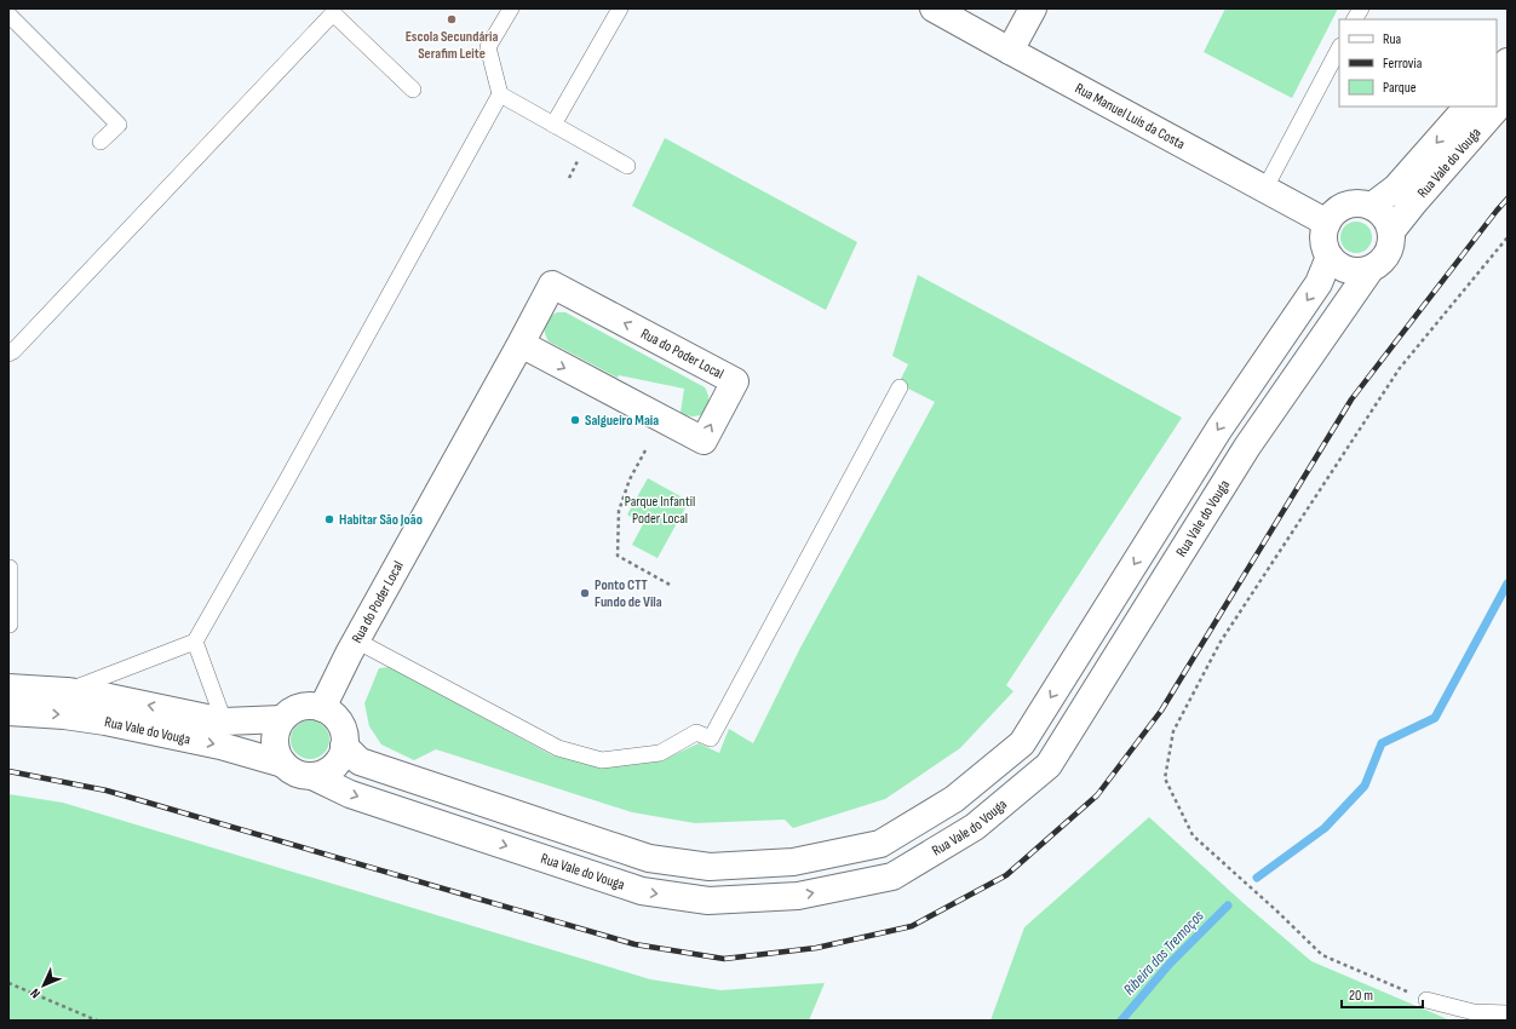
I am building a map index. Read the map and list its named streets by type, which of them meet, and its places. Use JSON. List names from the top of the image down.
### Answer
{
  "streets": {
    "street": ["Rua Manuel Luís da Costa", "Rua Vale do Vouga", "Rua do Poder Local"]
  },
  "crossings": [
    ["Rua Manuel Luís da Costa", "Rua Vale do Vouga"],
    ["Rua Vale do Vouga", "Rua do Poder Local"]
  ],
  "water": ["Ribeira dos Tremoços"],
  "parks": ["Parque Infantil Poder Local"],
  "places": [
    "Escola Secundária Serafim Leite",
    "Salgueiro Maia",
    "Habitar São João",
    "Ponto CTT Fundo de Vila"
  ],
  "legend": ["Rua", "Ferrovia", "Parque"],
  "scale_bar": "20 m",
  "north": "bottom left"
}
